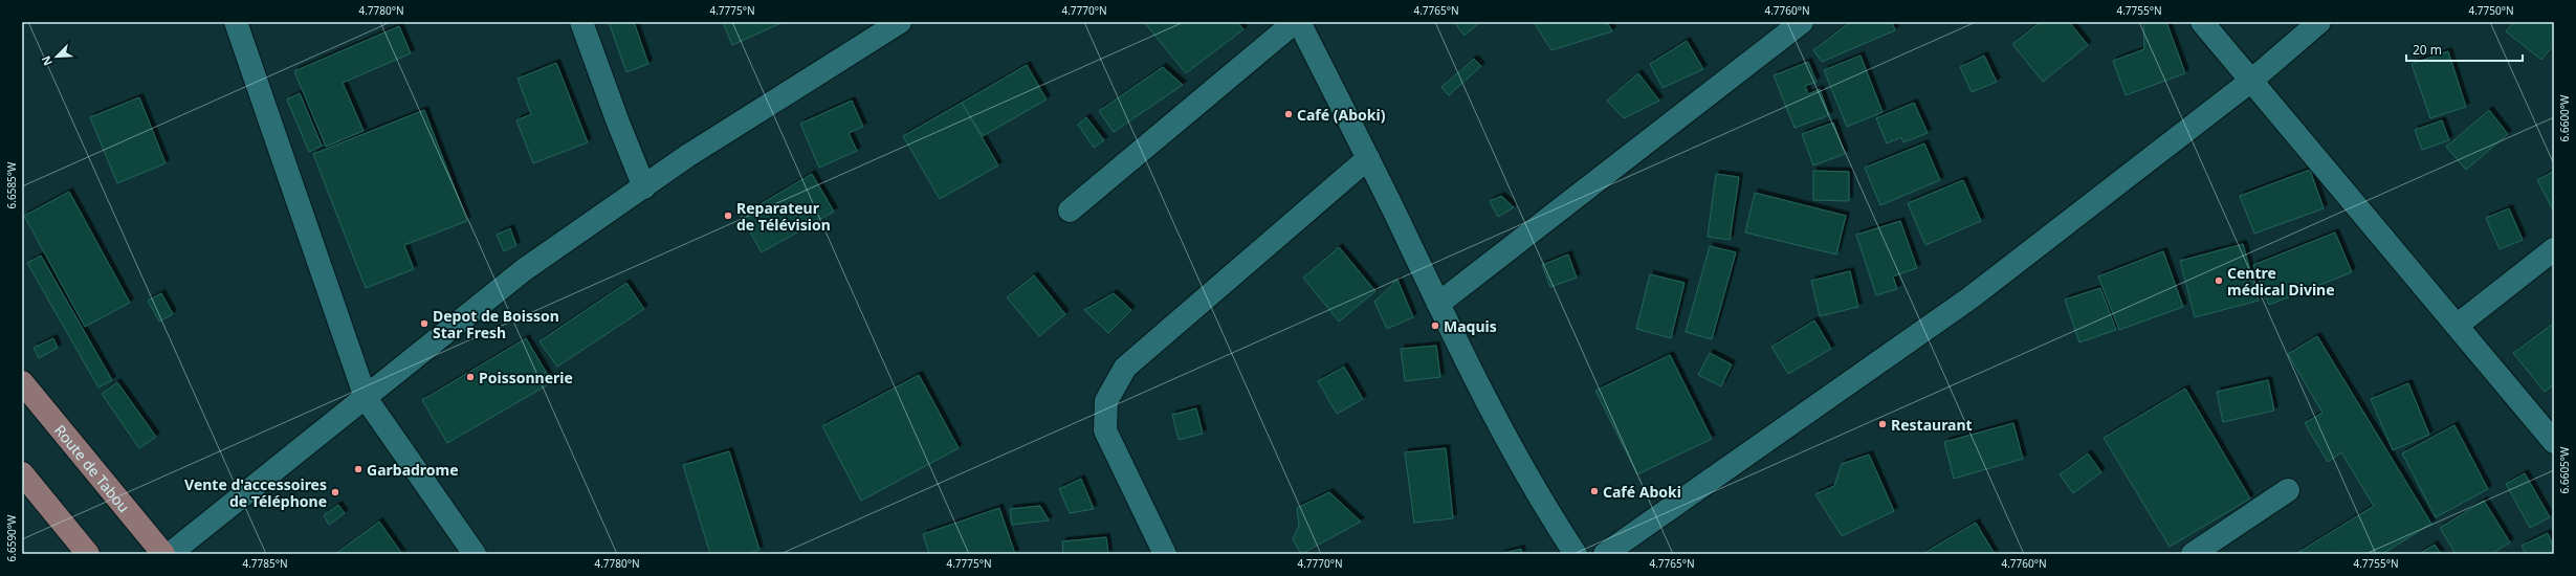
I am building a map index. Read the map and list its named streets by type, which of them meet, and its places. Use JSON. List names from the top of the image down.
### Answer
{
  "streets": {
    "main road": ["Route de Tabou"]
  },
  "places": [
    "Café (Aboki)",
    "Reparateur de Télévision",
    "Centre médical Divine",
    "Depot de Boisson Star Fresh",
    "Maquis",
    "Poissonnerie",
    "Restaurant",
    "Garbadrome",
    "Café Aboki",
    "Vente d'accessoires de Téléphone"
  ],
  "scale_bar": "20 m",
  "north": "bottom left",
  "coordinates": [
    "4.7780°N",
    "4.7775°N",
    "4.7770°N",
    "4.7765°N",
    "4.7760°N",
    "4.7755°N",
    "4.7750°N",
    "6.6600°W",
    "6.6585°W",
    "6.6605°W",
    "6.6590°W",
    "4.7785°N"
  ]
}
